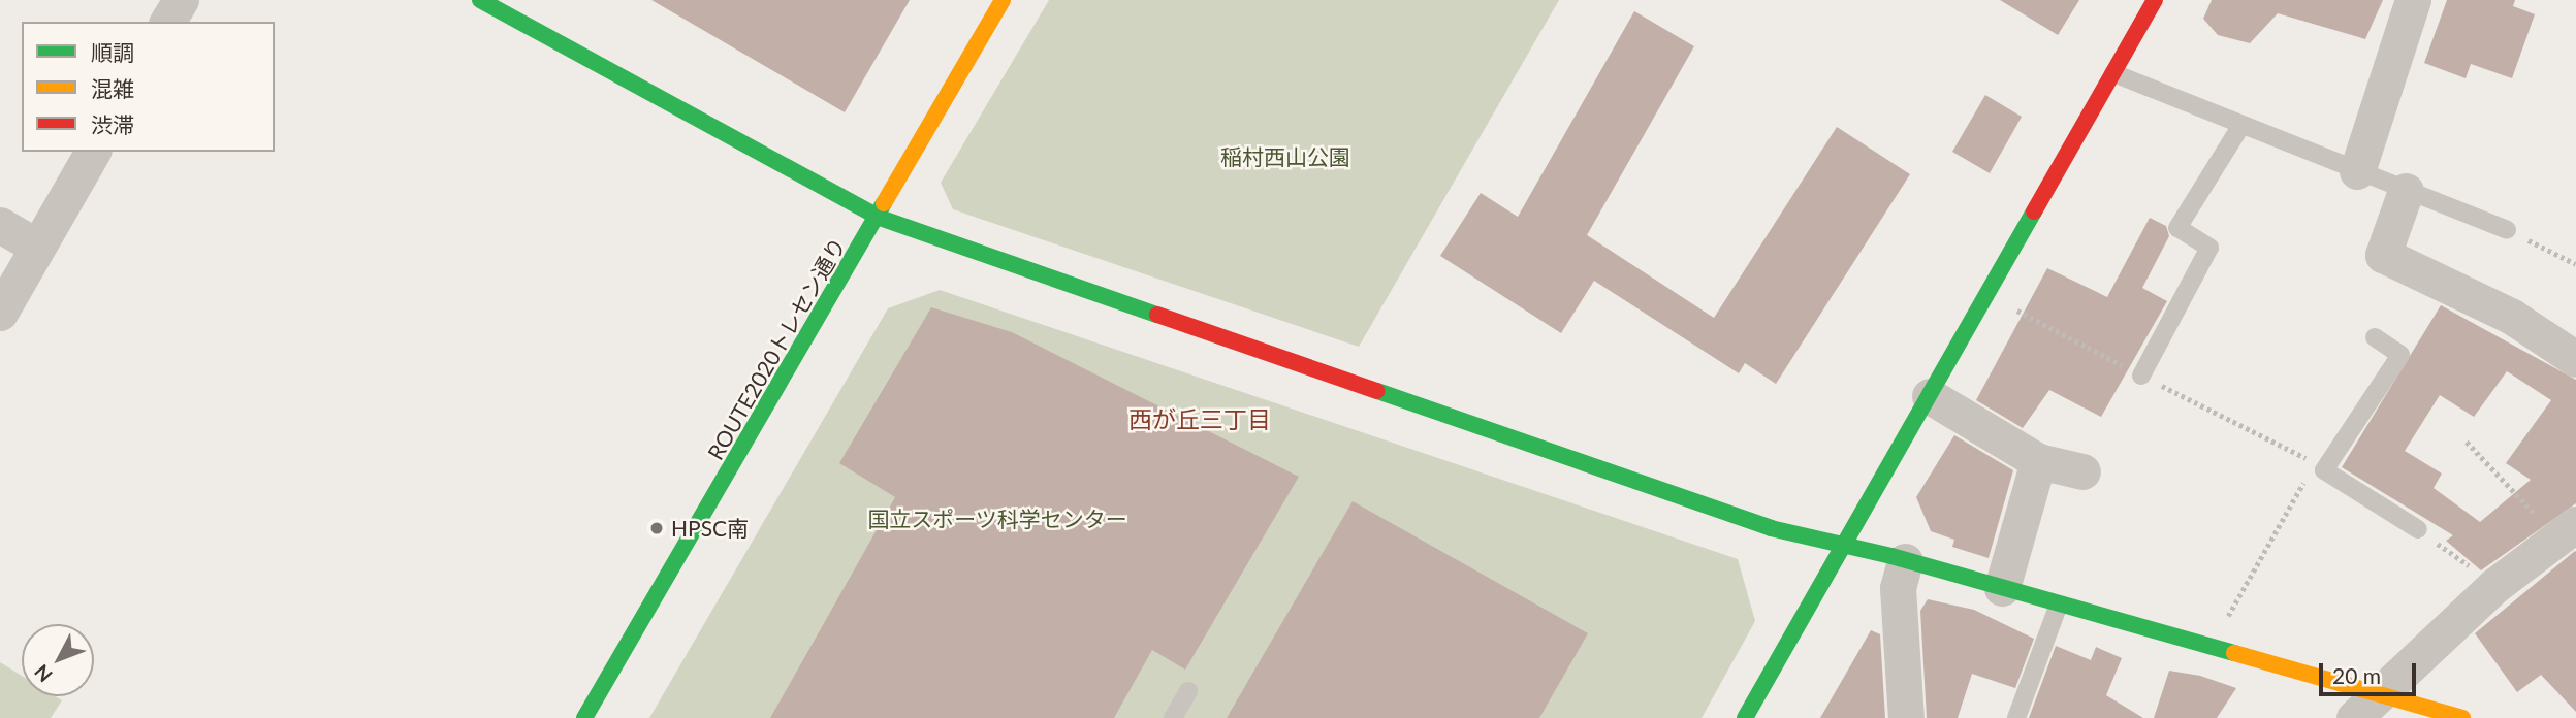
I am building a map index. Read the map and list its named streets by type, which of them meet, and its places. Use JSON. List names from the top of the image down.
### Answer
{
  "streets": {
    "street": ["ROUTE2020トレセン通り"]
  },
  "districts": ["西が丘三丁目"],
  "parks": ["稲村西山公園", "国立スポーツ科学センター"],
  "places": ["HPSC南"],
  "legend": ["順調", "混雑", "渋滞"],
  "scale_bar": "20 m",
  "north": "bottom left"
}
